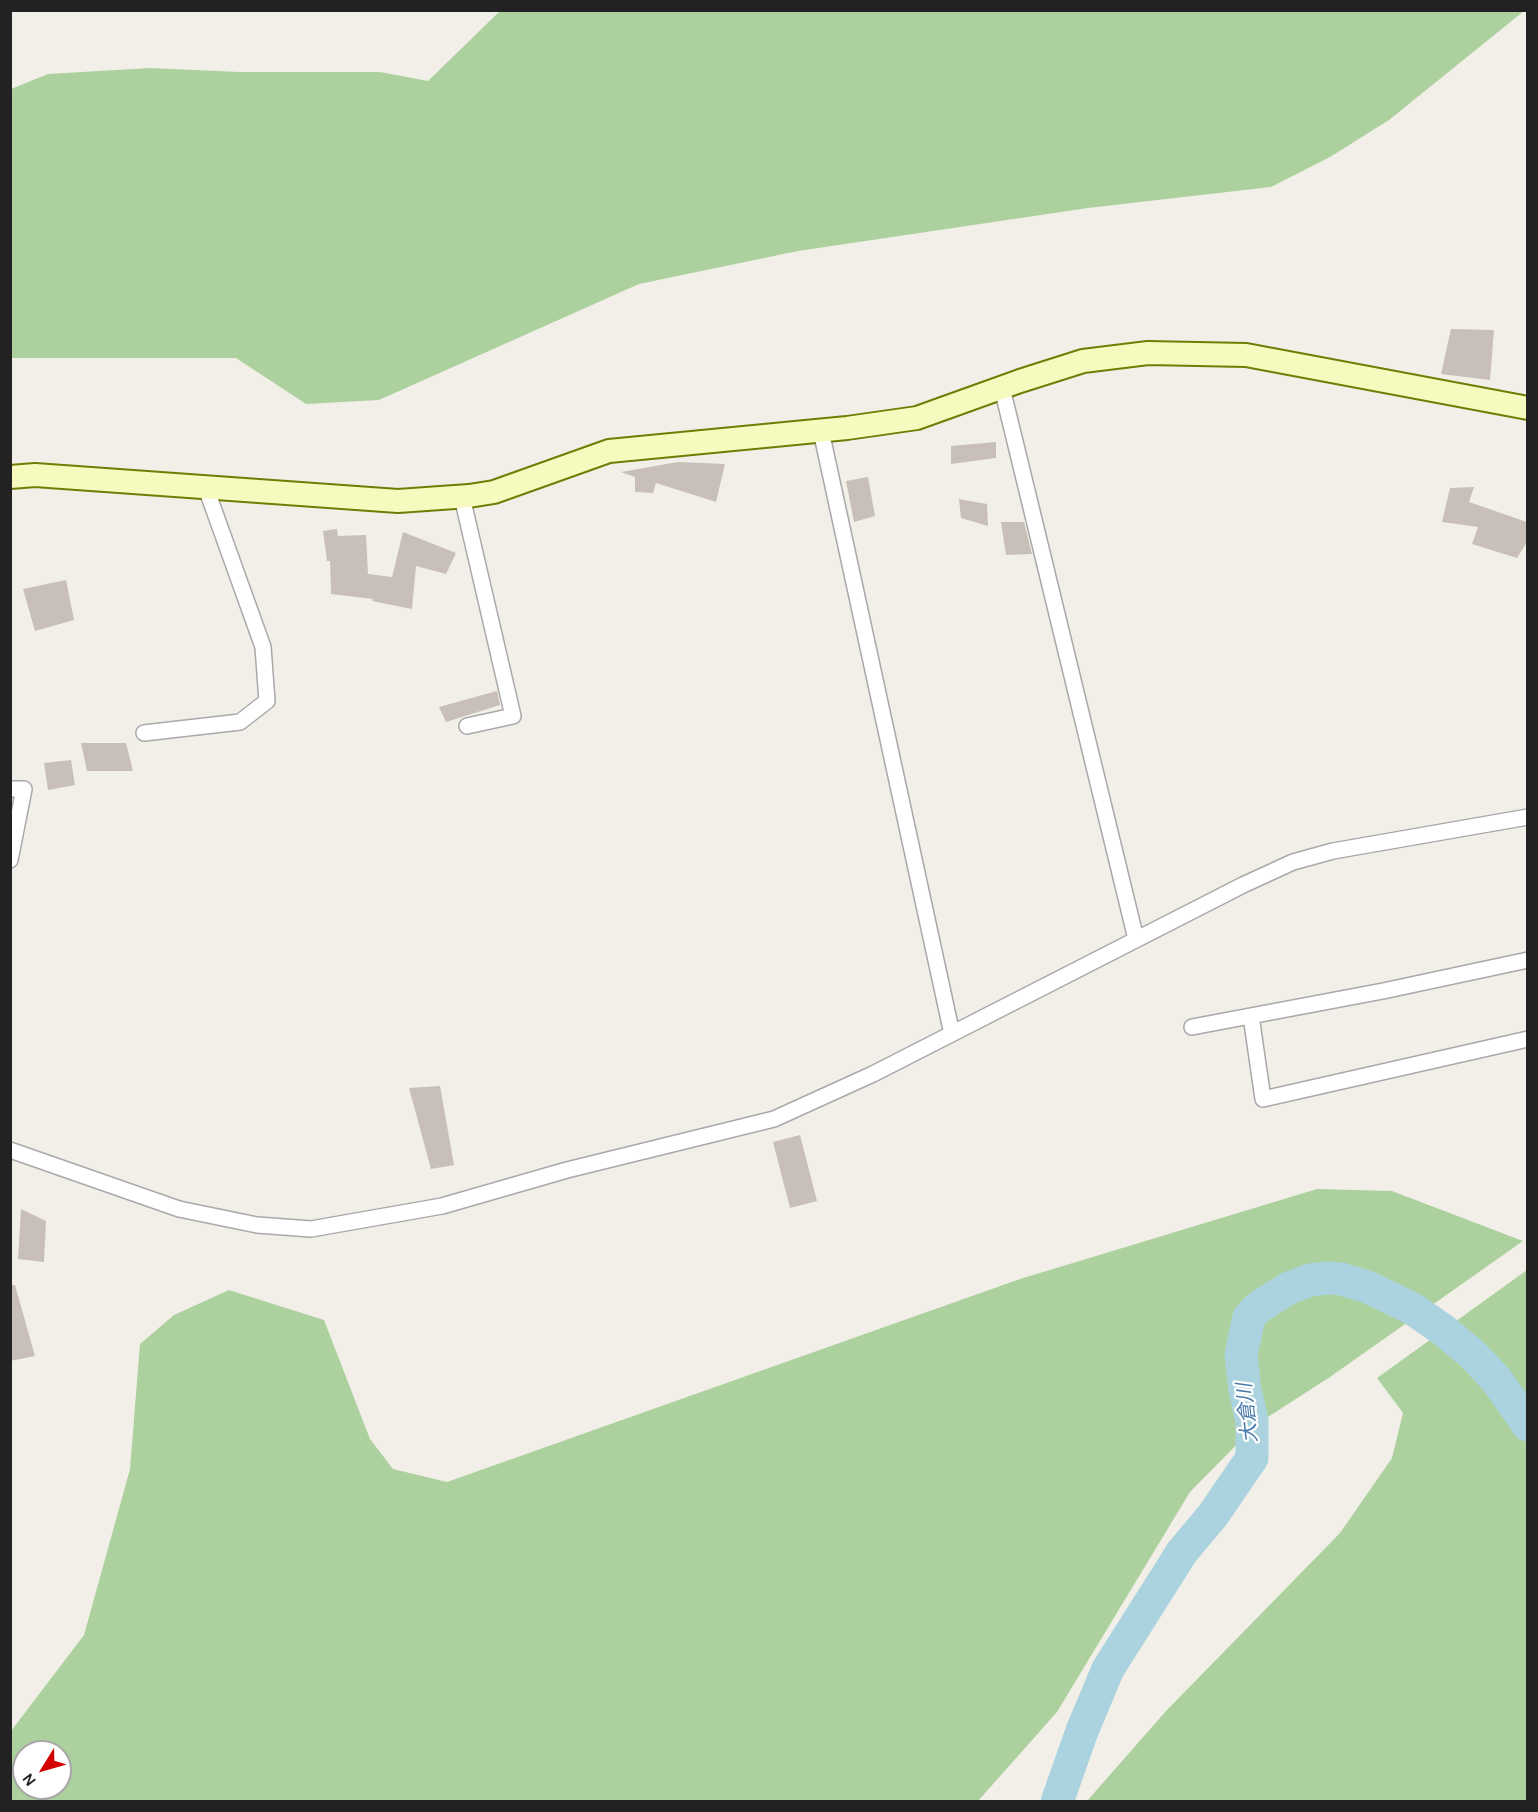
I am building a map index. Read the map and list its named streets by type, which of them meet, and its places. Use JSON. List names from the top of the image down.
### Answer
{
  "water": ["大倉川"],
  "north": "bottom left"
}
